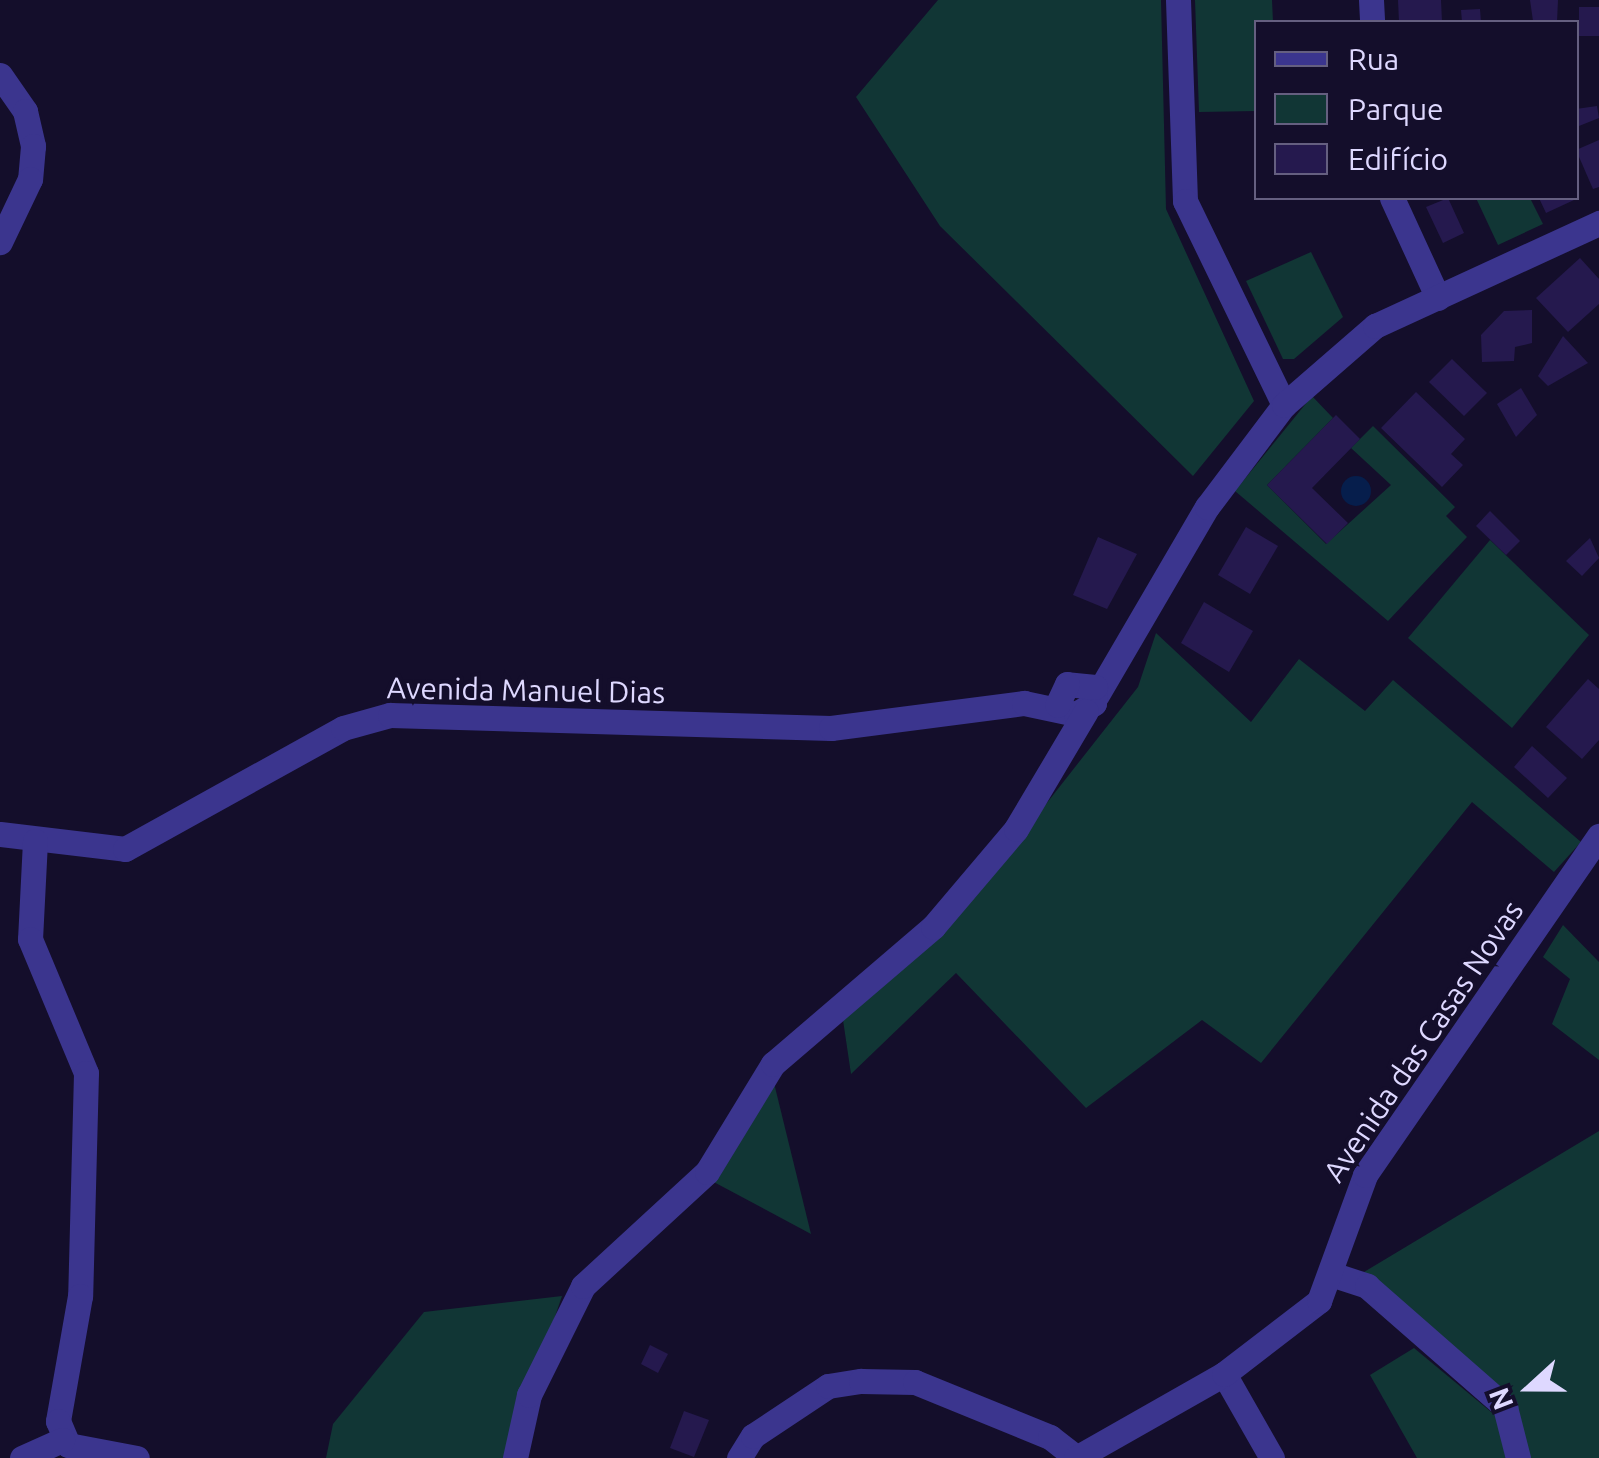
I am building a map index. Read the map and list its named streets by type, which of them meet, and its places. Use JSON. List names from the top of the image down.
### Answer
{
  "streets": {
    "street": ["Avenida Manuel Dias", "Avenida das Casas Novas"]
  },
  "legend": ["Rua", "Parque", "Edifício"],
  "north": "left"
}
